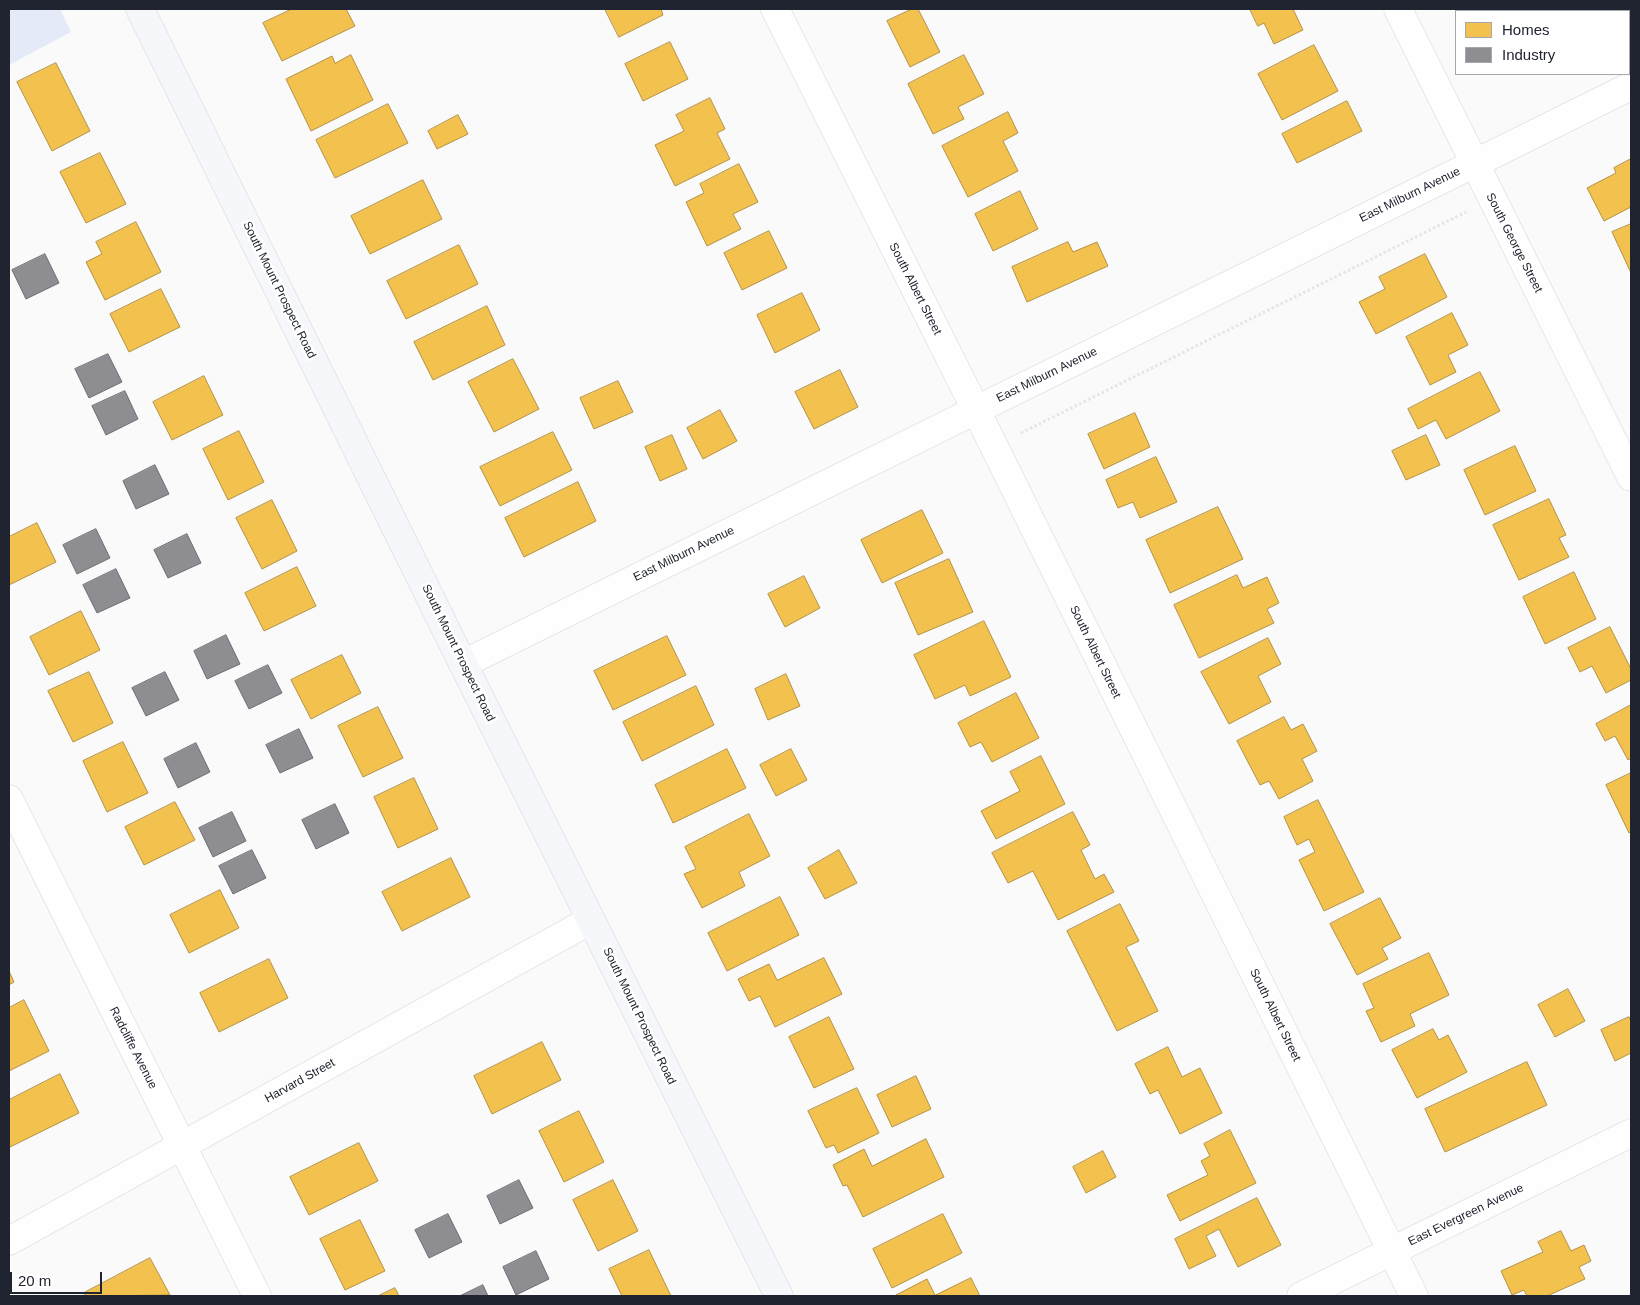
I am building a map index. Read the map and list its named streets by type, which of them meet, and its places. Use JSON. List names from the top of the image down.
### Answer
{
  "streets": {
    "main road": ["South Mount Prospect Road"],
    "street": [
      "East Milburn Avenue",
      "South George Street",
      "South Albert Street",
      "Radcliffe Avenue",
      "Harvard Street",
      "East Evergreen Avenue"
    ]
  },
  "crossings": [
    ["East Milburn Avenue", "South George Street"],
    ["East Milburn Avenue", "South Albert Street"],
    ["East Milburn Avenue", "South Mount Prospect Road"],
    ["South Albert Street", "East Evergreen Avenue"],
    ["South Mount Prospect Road", "Harvard Street"],
    ["Radcliffe Avenue", "Harvard Street"]
  ],
  "legend": ["Homes", "Industry"],
  "scale_bar": "20 m"
}
